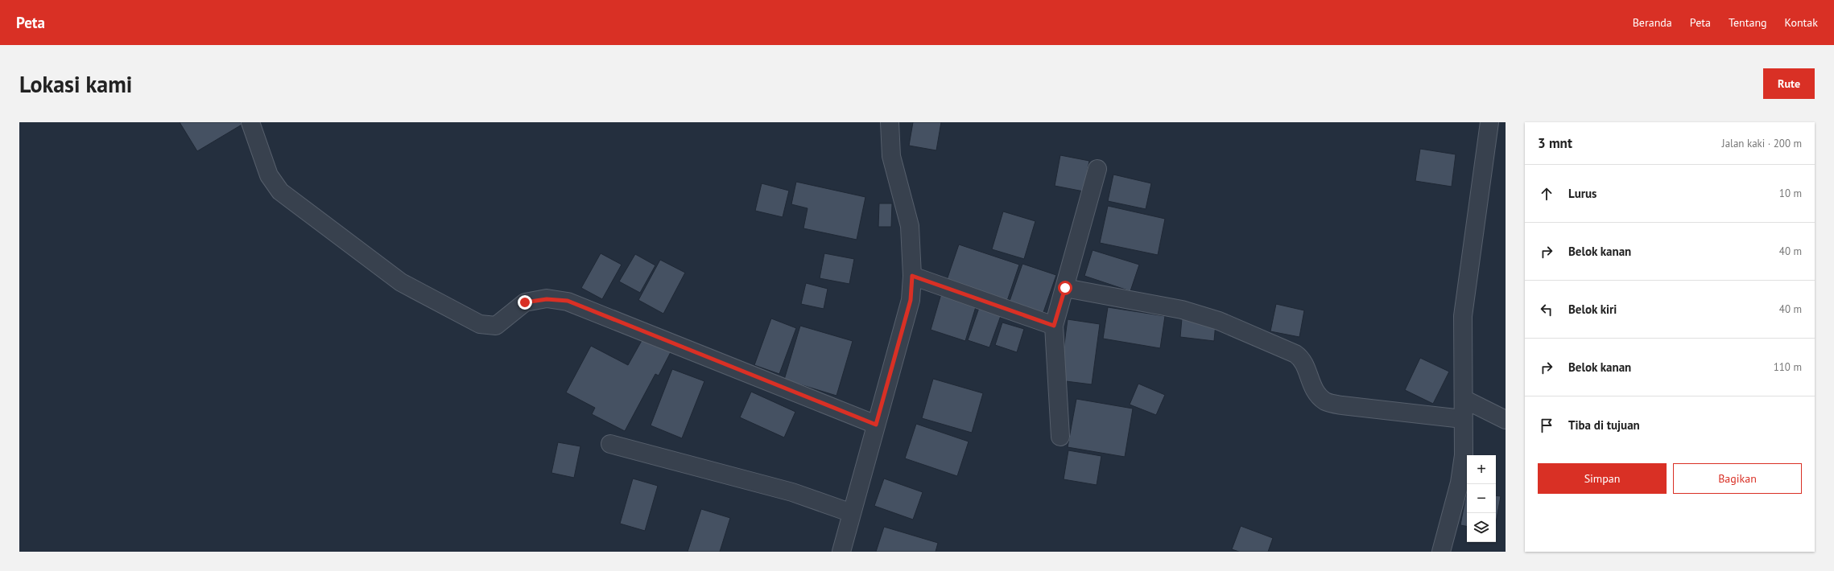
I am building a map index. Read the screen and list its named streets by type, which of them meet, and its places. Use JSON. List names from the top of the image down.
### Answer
{
  "page": {
    "header": "Peta",
    "nav": [
      "Beranda",
      "Peta",
      "Tentang",
      "Kontak"
    ],
    "buttons": [
      "Rute",
      ["Simpan", "Bagikan"]
    ],
    "title": "Lokasi kami",
    "heading": ["3 mnt", "Jalan kaki · 200 m"],
    "list": [
      ["Lurus", "10 m"],
      ["Belok kanan", "40 m"],
      ["Belok kiri", "40 m"],
      ["Belok kanan", "110 m"],
      "Tiba di tujuan"
    ],
    "map_buttons": ["+", "−"]
  }
}
